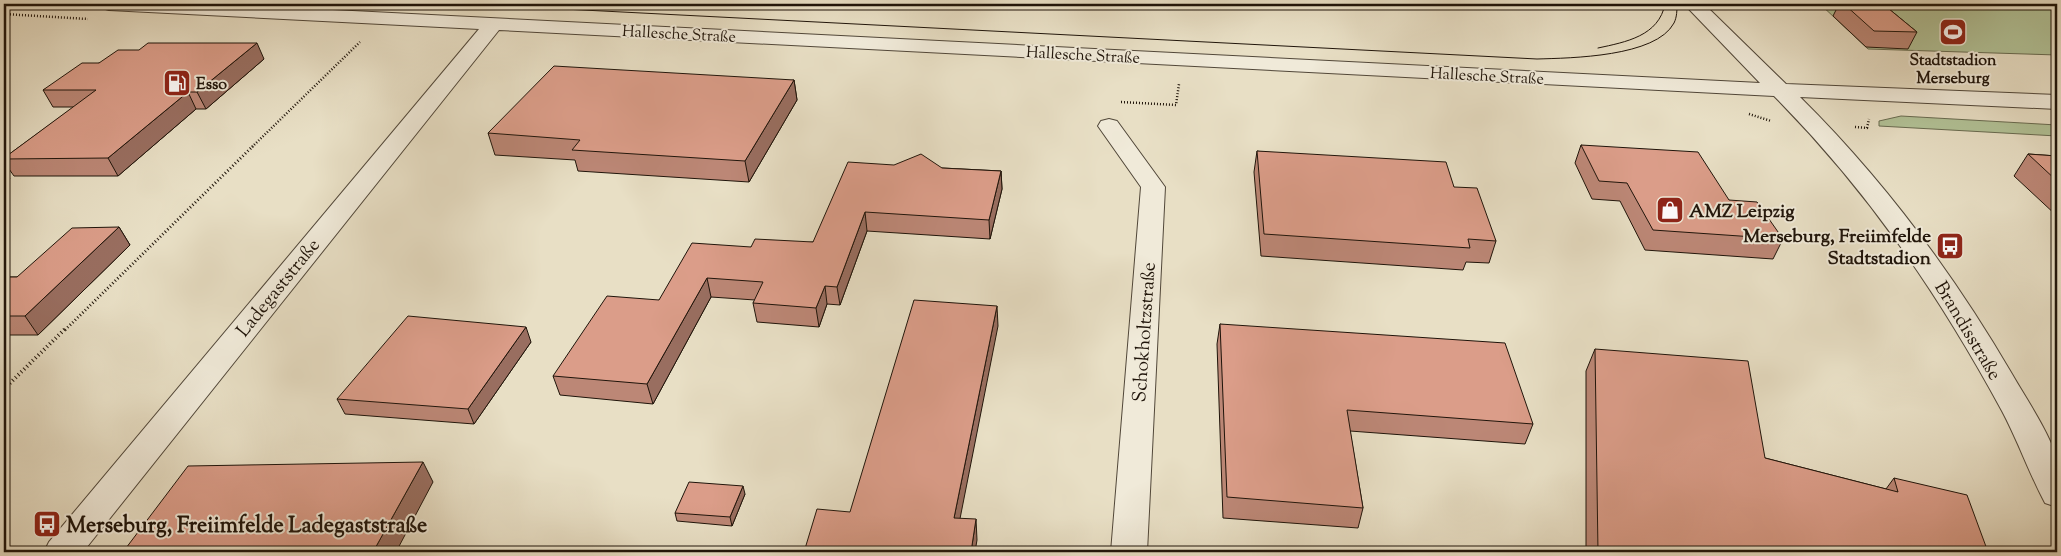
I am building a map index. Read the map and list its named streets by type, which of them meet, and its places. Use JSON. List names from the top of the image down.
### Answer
{
  "streets": {
    "street": [
      "Hallesche Straße",
      "Ladegaststraße",
      "Brandisstraße",
      "Schokholtzstraße"
    ]
  },
  "crossings": [
    ["Hallesche Straße", "Ladegaststraße"],
    ["Hallesche Straße", "Brandisstraße"]
  ],
  "places": {
    "sports": ["Stadtstadion Merseburg"],
    "fuel station": ["Esso"],
    "shop": ["AMZ Leipzig"],
    "bus stop": ["Merseburg, Freiimfelde Stadtstadion", "Merseburg, Freiimfelde Ladegaststraße"]
  }
}
